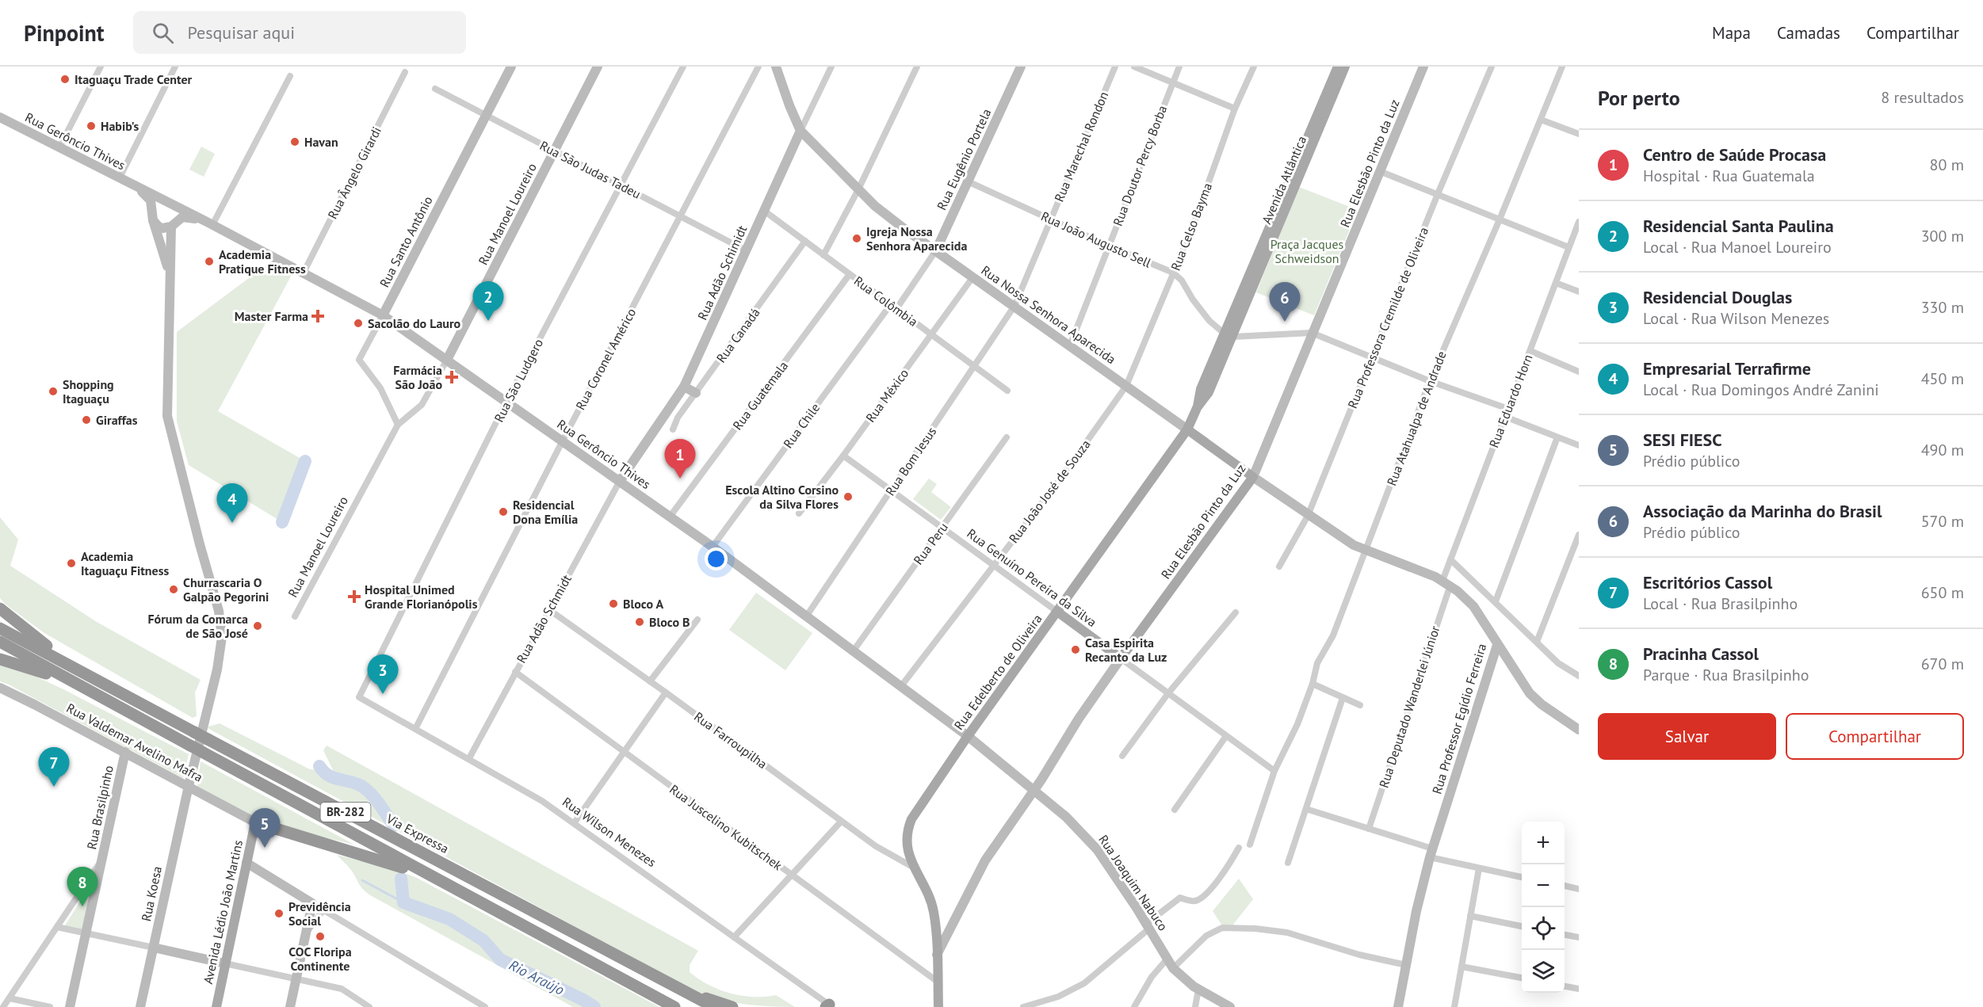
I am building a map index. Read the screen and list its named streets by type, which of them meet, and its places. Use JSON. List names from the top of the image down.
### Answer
{
  "streets": {
    "highway": ["BR-282", "Via Expressa"],
    "main road": [
      "Rua Gerôncio Thives",
      "Rua Eugênio Portela",
      "Rua Elesbão Pinto da Luz",
      "Avenida Atlântica",
      "Rua Manoel Loureiro",
      "Rua Santo Antônio",
      "Rua Adão Schimidt",
      "Rua Nossa Senhora Aparecida",
      "Rua Genuíno Pereira da Silva",
      "Rua Edelberto de Oliveira",
      "Rua Professor Egídio Ferreira",
      "Rua Valdemar Avelino Mafra",
      "Rua Brasilpinho",
      "Rua Joaquim Nabuco",
      "Rua Koesa",
      "Avenida Lédio João Martins"
    ],
    "street": [
      "Rua Marechal Rondon",
      "Rua Doutor Percy Borba",
      "Rua São Judas Tadeu",
      "Rua Ângelo Girardi",
      "Rua Celso Bayma",
      "Rua João Augusto Sell",
      "Rua Colômbia",
      "Rua Professora Cremilde de Oliveira",
      "Rua Canadá",
      "Rua Coronel Américo",
      "Rua São Ludgero",
      "Rua Guatemala",
      "Rua México",
      "Rua Eduardo Horn",
      "Rua Atahualpa de Andrade",
      "Rua Chile",
      "Rua Bom Jesus",
      "Rua João José de Souza",
      "Rua Peru",
      "Rua Adão Schmidt",
      "Rua Deputado Wanderlei Júnior",
      "Rua Farroupilha",
      "Rua Juscelino Kubitschek",
      "Rua Wilson Menezes"
    ]
  },
  "crossings": [
    ["Rua Gerôncio Thives", "Rua Ângelo Girardi"],
    ["Rua Gerôncio Thives", "Rua Manoel Loureiro"],
    ["Rua Gerôncio Thives", "Rua Santo Antônio"],
    ["Rua Gerôncio Thives", "Rua Adão Schimidt"],
    ["Rua Gerôncio Thives", "Rua Coronel Américo"],
    ["Rua Gerôncio Thives", "Rua São Ludgero"],
    ["Rua Gerôncio Thives", "Rua Guatemala"],
    ["Rua Gerôncio Thives", "Rua Chile"],
    ["Rua Gerôncio Thives", "Rua Bom Jesus"],
    ["Rua Gerôncio Thives", "Rua João José de Souza"],
    ["Rua Gerôncio Thives", "Rua Peru"],
    ["Rua Gerôncio Thives", "Rua Adão Schmidt"],
    ["Rua Gerôncio Thives", "Rua Edelberto de Oliveira"],
    ["Rua Gerôncio Thives", "Rua Joaquim Nabuco"],
    ["Rua Gerôncio Thives", "Rua Koesa"],
    ["Rua Marechal Rondon", "Rua João Augusto Sell"],
    ["Rua Marechal Rondon", "Rua Nossa Senhora Aparecida"],
    ["Rua Marechal Rondon", "Rua Bom Jesus"],
    ["Rua Eugênio Portela", "Rua João Augusto Sell"],
    ["Rua Eugênio Portela", "Rua Colômbia"],
    ["Rua Eugênio Portela", "Rua Nossa Senhora Aparecida"],
    ["Rua Eugênio Portela", "Rua Chile"],
    ["Rua Elesbão Pinto da Luz", "Rua Genuíno Pereira da Silva"],
    ["Rua Elesbão Pinto da Luz", "Rua Edelberto de Oliveira"],
    ["Rua Elesbão Pinto da Luz", "Rua Professor Egídio Ferreira"],
    ["Rua Elesbão Pinto da Luz", "Rua Joaquim Nabuco"],
    ["Rua Doutor Percy Borba", "Rua João Augusto Sell"],
    ["Rua Doutor Percy Borba", "Rua Nossa Senhora Aparecida"],
    ["Rua São Judas Tadeu", "Rua Manoel Loureiro"],
    ["Rua São Judas Tadeu", "Rua Santo Antônio"],
    ["Rua São Judas Tadeu", "Rua Adão Schimidt"],
    ["Rua São Judas Tadeu", "Rua Coronel Américo"],
    ["Rua São Judas Tadeu", "Rua São Ludgero"],
    ["Avenida Atlântica", "Rua João Augusto Sell"],
    ["Avenida Atlântica", "Rua Nossa Senhora Aparecida"],
    ["Avenida Atlântica", "Rua Edelberto de Oliveira"],
    ["Avenida Atlântica", "Rua Professor Egídio Ferreira"],
    ["Rua Manoel Loureiro", "Rua Santo Antônio"],
    ["Rua Celso Bayma", "Rua João Augusto Sell"],
    ["Rua Celso Bayma", "Rua Nossa Senhora Aparecida"],
    ["Rua Celso Bayma", "Rua João José de Souza"],
    ["Rua Adão Schimidt", "Rua Colômbia"],
    ["Rua Adão Schimidt", "Rua Nossa Senhora Aparecida"],
    ["Rua Adão Schimidt", "Rua Adão Schmidt"],
    ["Rua Colômbia", "Rua Canadá"],
    ["Rua Colômbia", "Rua Guatemala"],
    ["Rua Colômbia", "Rua México"],
    ["Rua Colômbia", "Rua Chile"],
    ["Rua Colômbia", "Rua Bom Jesus"],
    ["Rua Nossa Senhora Aparecida", "Rua México"],
    ["Rua Nossa Senhora Aparecida", "Rua Bom Jesus"],
    ["Rua Nossa Senhora Aparecida", "Rua João José de Souza"],
    ["Rua Nossa Senhora Aparecida", "Rua Edelberto de Oliveira"],
    ["Rua Nossa Senhora Aparecida", "Rua Professor Egídio Ferreira"],
    ["Rua Professora Cremilde de Oliveira", "Rua Professor Egídio Ferreira"],
    ["Rua Coronel Américo", "Rua Wilson Menezes"],
    ["Rua São Ludgero", "Rua Wilson Menezes"],
    ["Rua México", "Rua Genuíno Pereira da Silva"],
    ["Rua Eduardo Horn", "Rua Deputado Wanderlei Júnior"],
    ["Rua Eduardo Horn", "Rua Professor Egídio Ferreira"],
    ["Rua Atahualpa de Andrade", "Rua Genuíno Pereira da Silva"],
    ["Rua Atahualpa de Andrade", "Rua Professor Egídio Ferreira"],
    ["Rua Bom Jesus", "Rua Genuíno Pereira da Silva"],
    ["Rua João José de Souza", "Rua Genuíno Pereira da Silva"],
    ["Rua Peru", "Rua Genuíno Pereira da Silva"],
    ["Rua Genuíno Pereira da Silva", "Rua Edelberto de Oliveira"],
    ["Rua Adão Schmidt", "Rua Farroupilha"],
    ["Rua Adão Schmidt", "Rua Juscelino Kubitschek"],
    ["Rua Adão Schmidt", "Rua Wilson Menezes"],
    ["Rua Edelberto de Oliveira", "Rua Professor Egídio Ferreira"],
    ["Rua Edelberto de Oliveira", "Rua Farroupilha"],
    ["Rua Edelberto de Oliveira", "Rua Juscelino Kubitschek"],
    ["Rua Edelberto de Oliveira", "Rua Joaquim Nabuco"],
    ["Rua Deputado Wanderlei Júnior", "Rua Professor Egídio Ferreira"],
    ["Rua Valdemar Avelino Mafra", "Rua Brasilpinho"],
    ["Rua Valdemar Avelino Mafra", "Rua Koesa"],
    ["Rua Valdemar Avelino Mafra", "Avenida Lédio João Martins"]
  ],
  "water": ["Rio Araújo"],
  "parks": ["Praça Jacques Schweidson"],
  "places": {
    "other": [
      "Itaguaçu Trade Center",
      "Habib's",
      "Havan",
      "Igreja Nossa Senhora Aparecida",
      "Academia Pratique Fitness",
      "Sacolão do Lauro",
      "Shopping Itaguaçu",
      "Giraffas",
      "Escola Altino Corsino da Silva Flores",
      "Residencial Dona Emília",
      "Academia Itaguaçu Fitness",
      "Churrascaria O Galpão Pegorini",
      "Bloco A",
      "Bloco B",
      "Fórum da Comarca de São José",
      "Casa Espirita Recanto da Luz",
      "Previdência Social",
      "COC Floripa Continente"
    ],
    "health": ["Master Farma", "Farmácia São João", "Hospital Unimed Grande Florianópolis"]
  },
  "page": {
    "header": "Pinpoint",
    "search": "Pesquisar aqui",
    "nav": ["Mapa", "Camadas", "Compartilhar"],
    "heading": ["Por perto", "8 resultados"],
    "list": [
      {
        "mark": "1",
        "name": "Centro de Saúde Procasa",
        "note": "Hospital · Rua Guatemala",
        "value": "80 m"
      },
      {
        "mark": "2",
        "name": "Residencial Santa Paulina",
        "note": "Local · Rua Manoel Loureiro",
        "value": "300 m"
      },
      {
        "mark": "3",
        "name": "Residencial Douglas",
        "note": "Local · Rua Wilson Menezes",
        "value": "330 m"
      },
      {
        "mark": "4",
        "name": "Empresarial Terrafirme",
        "note": "Local · Rua Domingos André Zanini",
        "value": "450 m"
      },
      {
        "mark": "5",
        "name": "SESI FIESC",
        "note": "Prédio público",
        "value": "490 m"
      },
      {
        "mark": "6",
        "name": "Associação da Marinha do Brasil",
        "note": "Prédio público",
        "value": "570 m"
      },
      {
        "mark": "7",
        "name": "Escritórios Cassol",
        "note": "Local · Rua Brasilpinho",
        "value": "650 m"
      },
      {
        "mark": "8",
        "name": "Pracinha Cassol",
        "note": "Parque · Rua Brasilpinho",
        "value": "670 m"
      }
    ],
    "pins": [
      "2",
      "6",
      "1",
      "4",
      "3",
      "7",
      "5",
      "8"
    ],
    "buttons": ["Salvar", "Compartilhar"],
    "map_buttons": ["+", "−"]
  }
}
